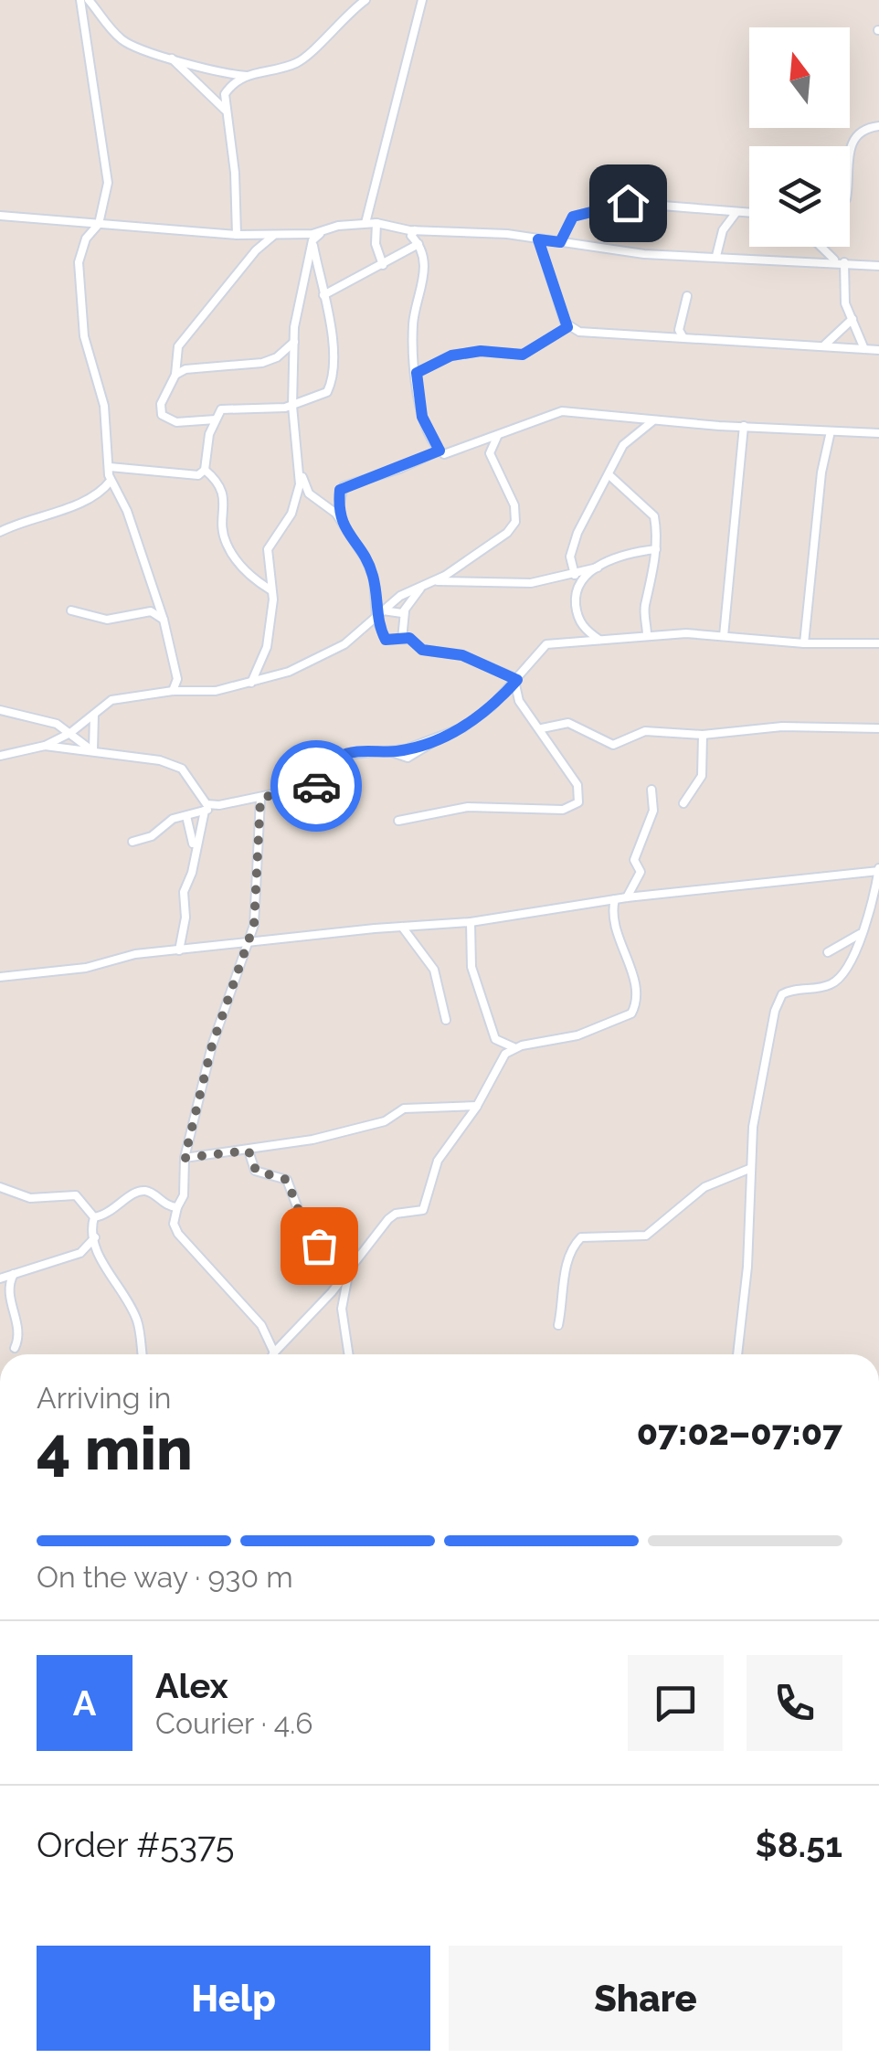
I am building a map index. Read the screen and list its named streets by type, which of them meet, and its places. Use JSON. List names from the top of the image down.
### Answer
{
  "north": "top",
  "page": {
    "heading": ["4 min", "Arriving in", "07:02–07:07"],
    "panel": [
      "Alex",
      "Courier · 4.6",
      "Order #5375",
      "$8.51"
    ],
    "bar": "On the way · 930 m",
    "round": "A",
    "buttons": ["Help", "Share"]
  }
}
